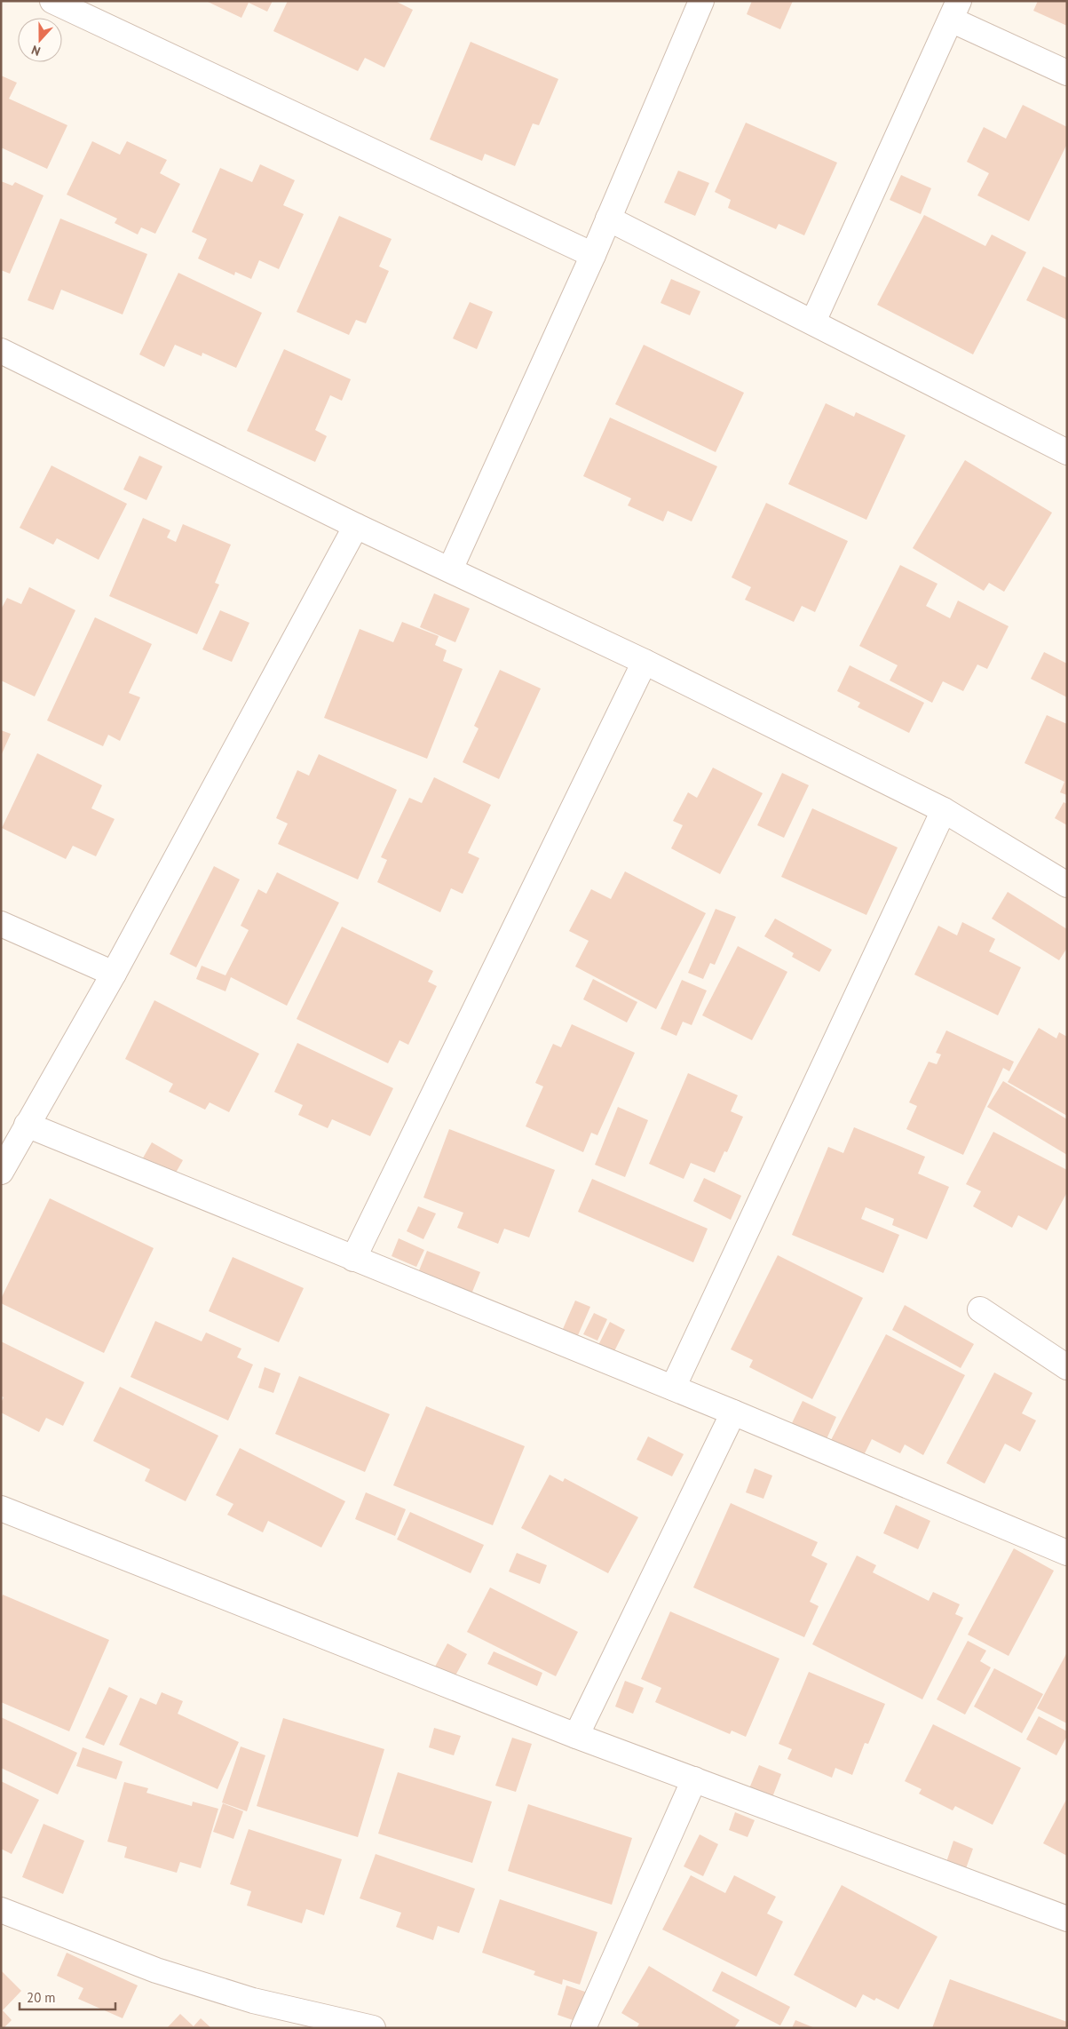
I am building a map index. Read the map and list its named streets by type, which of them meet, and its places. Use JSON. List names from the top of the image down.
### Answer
{
  "scale_bar": "20 m",
  "north": "bottom"
}
